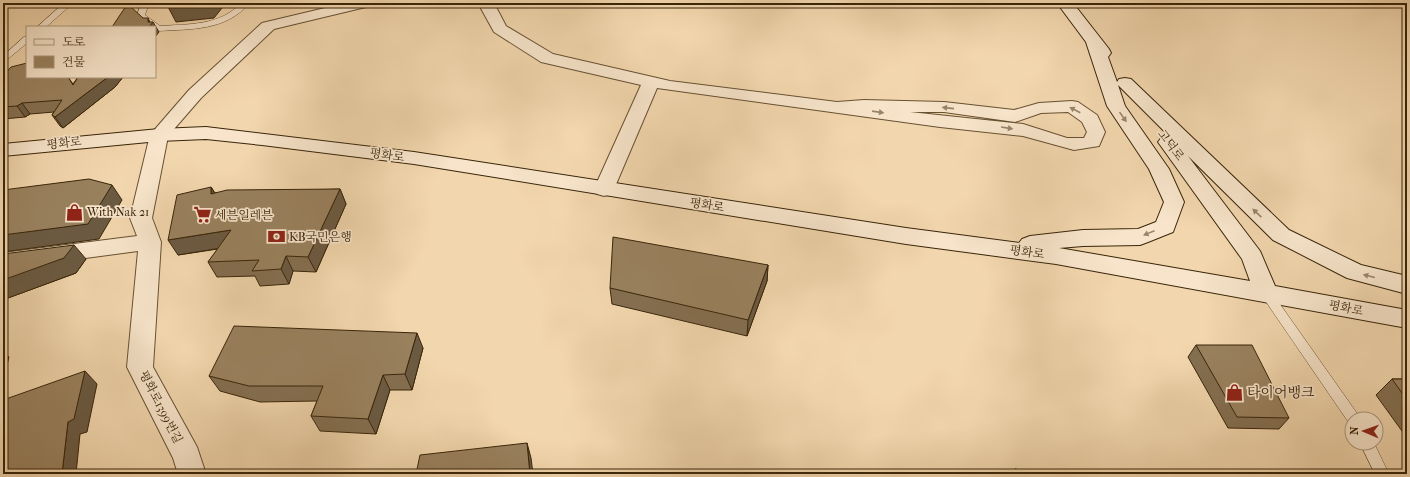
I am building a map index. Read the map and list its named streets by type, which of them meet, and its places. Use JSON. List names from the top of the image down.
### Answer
{
  "streets": {
    "main road": ["평화로", "고덕로", "평화로1399번길"]
  },
  "crossings": [
    ["평화로", "고덕로"],
    ["평화로", "평화로1399번길"]
  ],
  "places": {
    "shop": ["With Nak 21", "타이어뱅크"],
    "supermarket": ["세븐일레븐"],
    "bank": ["KB국민은행"]
  },
  "legend": ["도로", "건물"],
  "north": "left"
}
